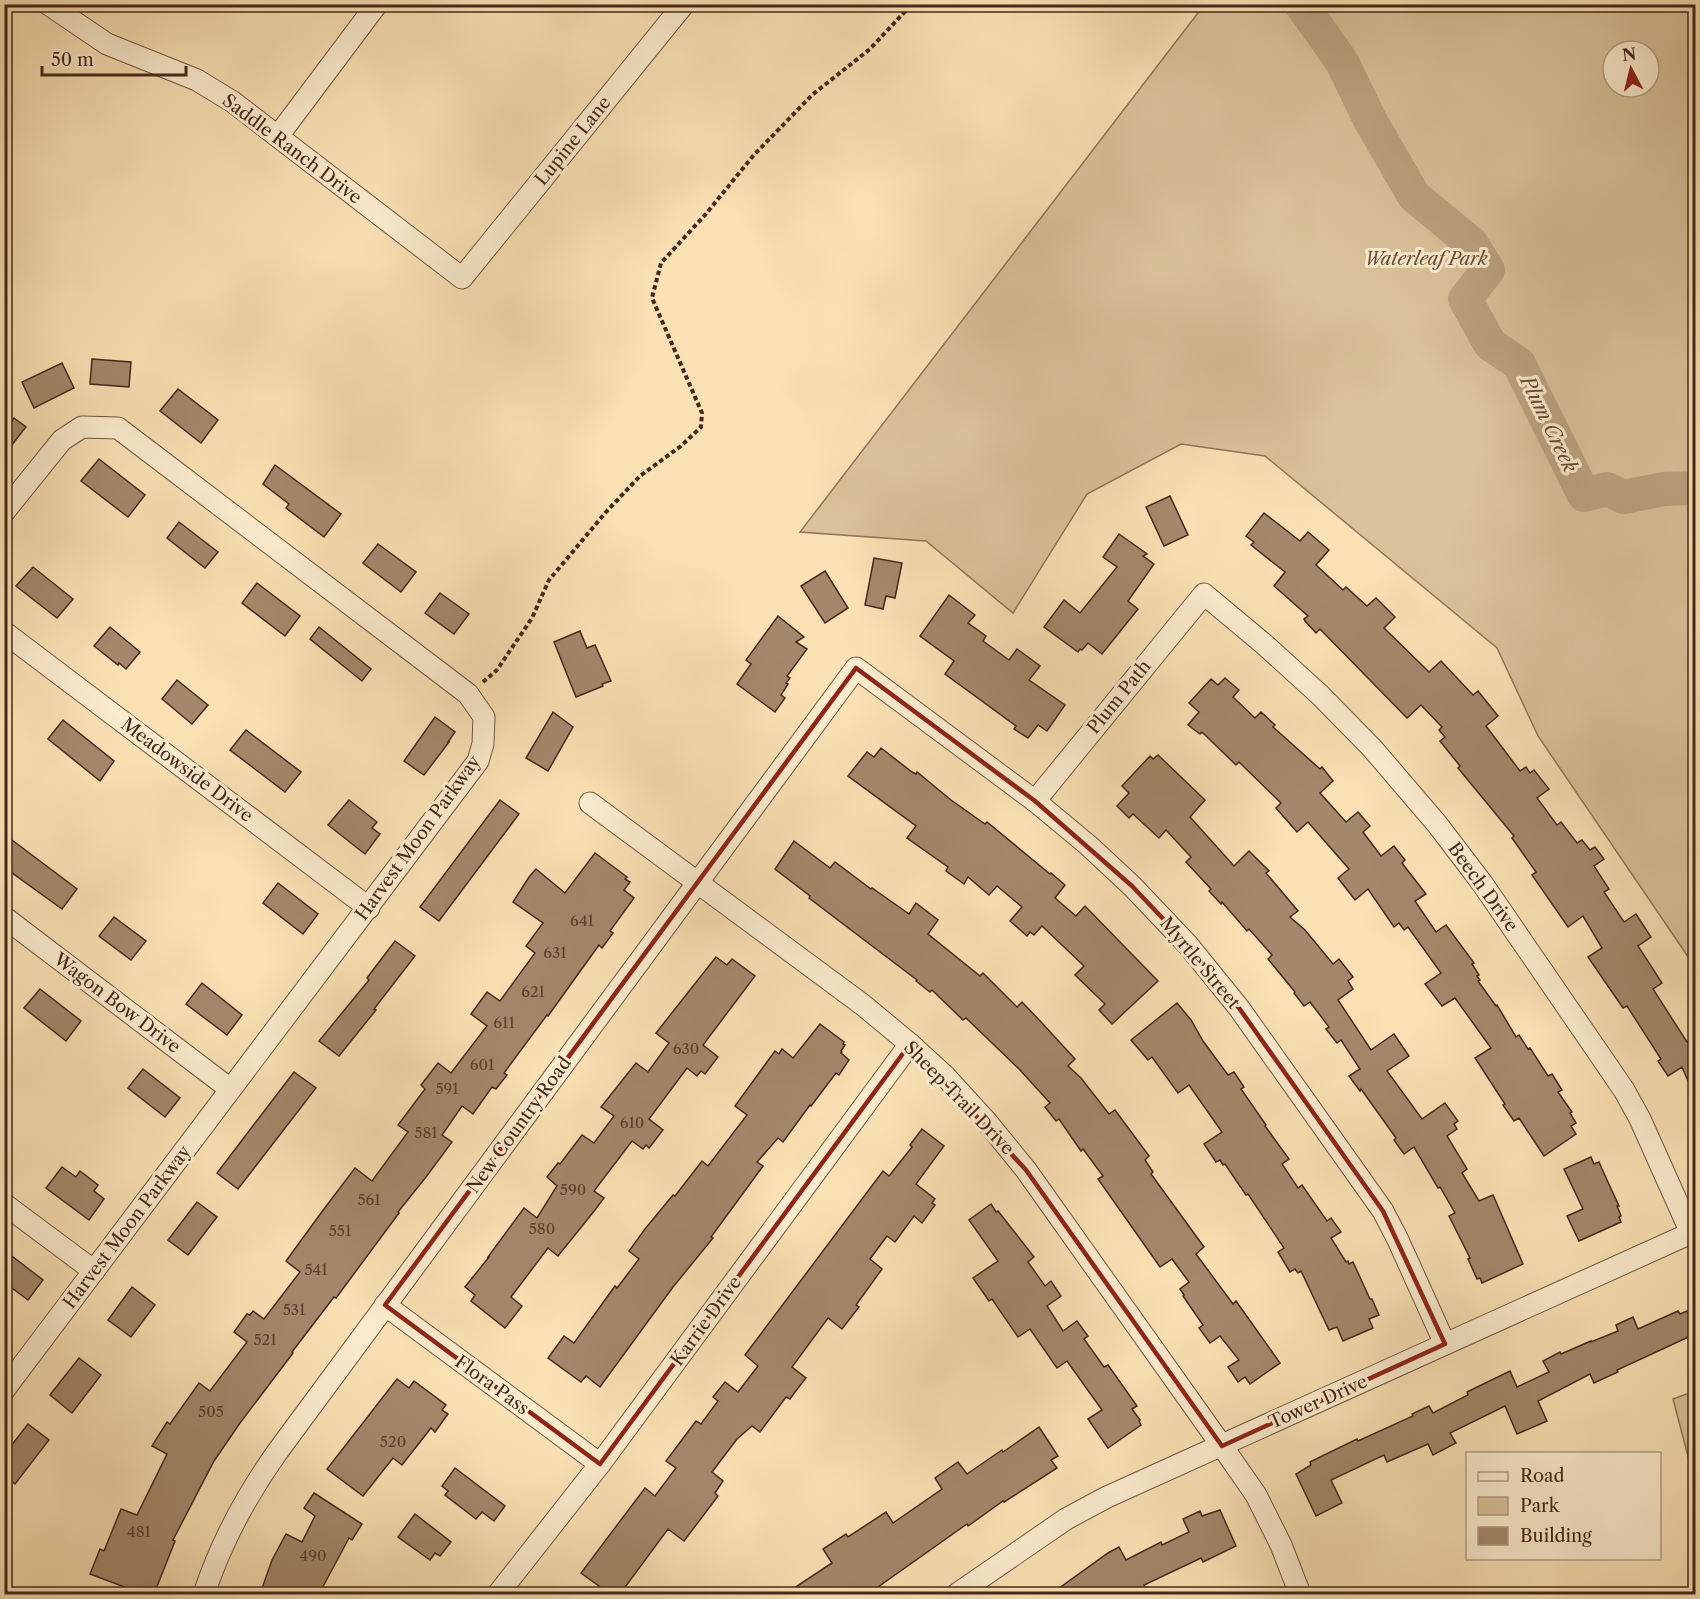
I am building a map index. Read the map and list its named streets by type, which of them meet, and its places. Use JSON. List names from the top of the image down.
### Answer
{
  "streets": {
    "street": [
      "Lupine Lane",
      "Saddle Ranch Drive",
      "Plum Path",
      "Meadowside Drive",
      "Harvest Moon Parkway",
      "Beech Drive",
      "Myrtle Street",
      "Wagon Bow Drive",
      "Sheep Trail Drive",
      "New Country Road",
      "Karrie Drive",
      "Flora Pass",
      "Tower Drive"
    ]
  },
  "crossings": [
    ["Lupine Lane", "Saddle Ranch Drive"],
    ["Plum Path", "Beech Drive"],
    ["Plum Path", "Myrtle Street"],
    ["Meadowside Drive", "Harvest Moon Parkway"],
    ["Harvest Moon Parkway", "Wagon Bow Drive"],
    ["Beech Drive", "Tower Drive"],
    ["Myrtle Street", "New Country Road"],
    ["Myrtle Street", "Tower Drive"],
    ["Sheep Trail Drive", "New Country Road"],
    ["Sheep Trail Drive", "Karrie Drive"],
    ["Sheep Trail Drive", "Tower Drive"],
    ["New Country Road", "Flora Pass"],
    ["Karrie Drive", "Flora Pass"]
  ],
  "water": ["Plum Creek"],
  "parks": ["Waterleaf Park"],
  "house_numbers": [
    "641",
    "631",
    "621",
    "611",
    "630",
    "601",
    "591",
    "610",
    "581",
    "590",
    "561",
    "580",
    "551",
    "541",
    "531",
    "521",
    "505",
    "520",
    "481",
    "490"
  ],
  "legend": ["Road", "Park", "Building"],
  "scale_bar": "50 m",
  "north": "top"
}
